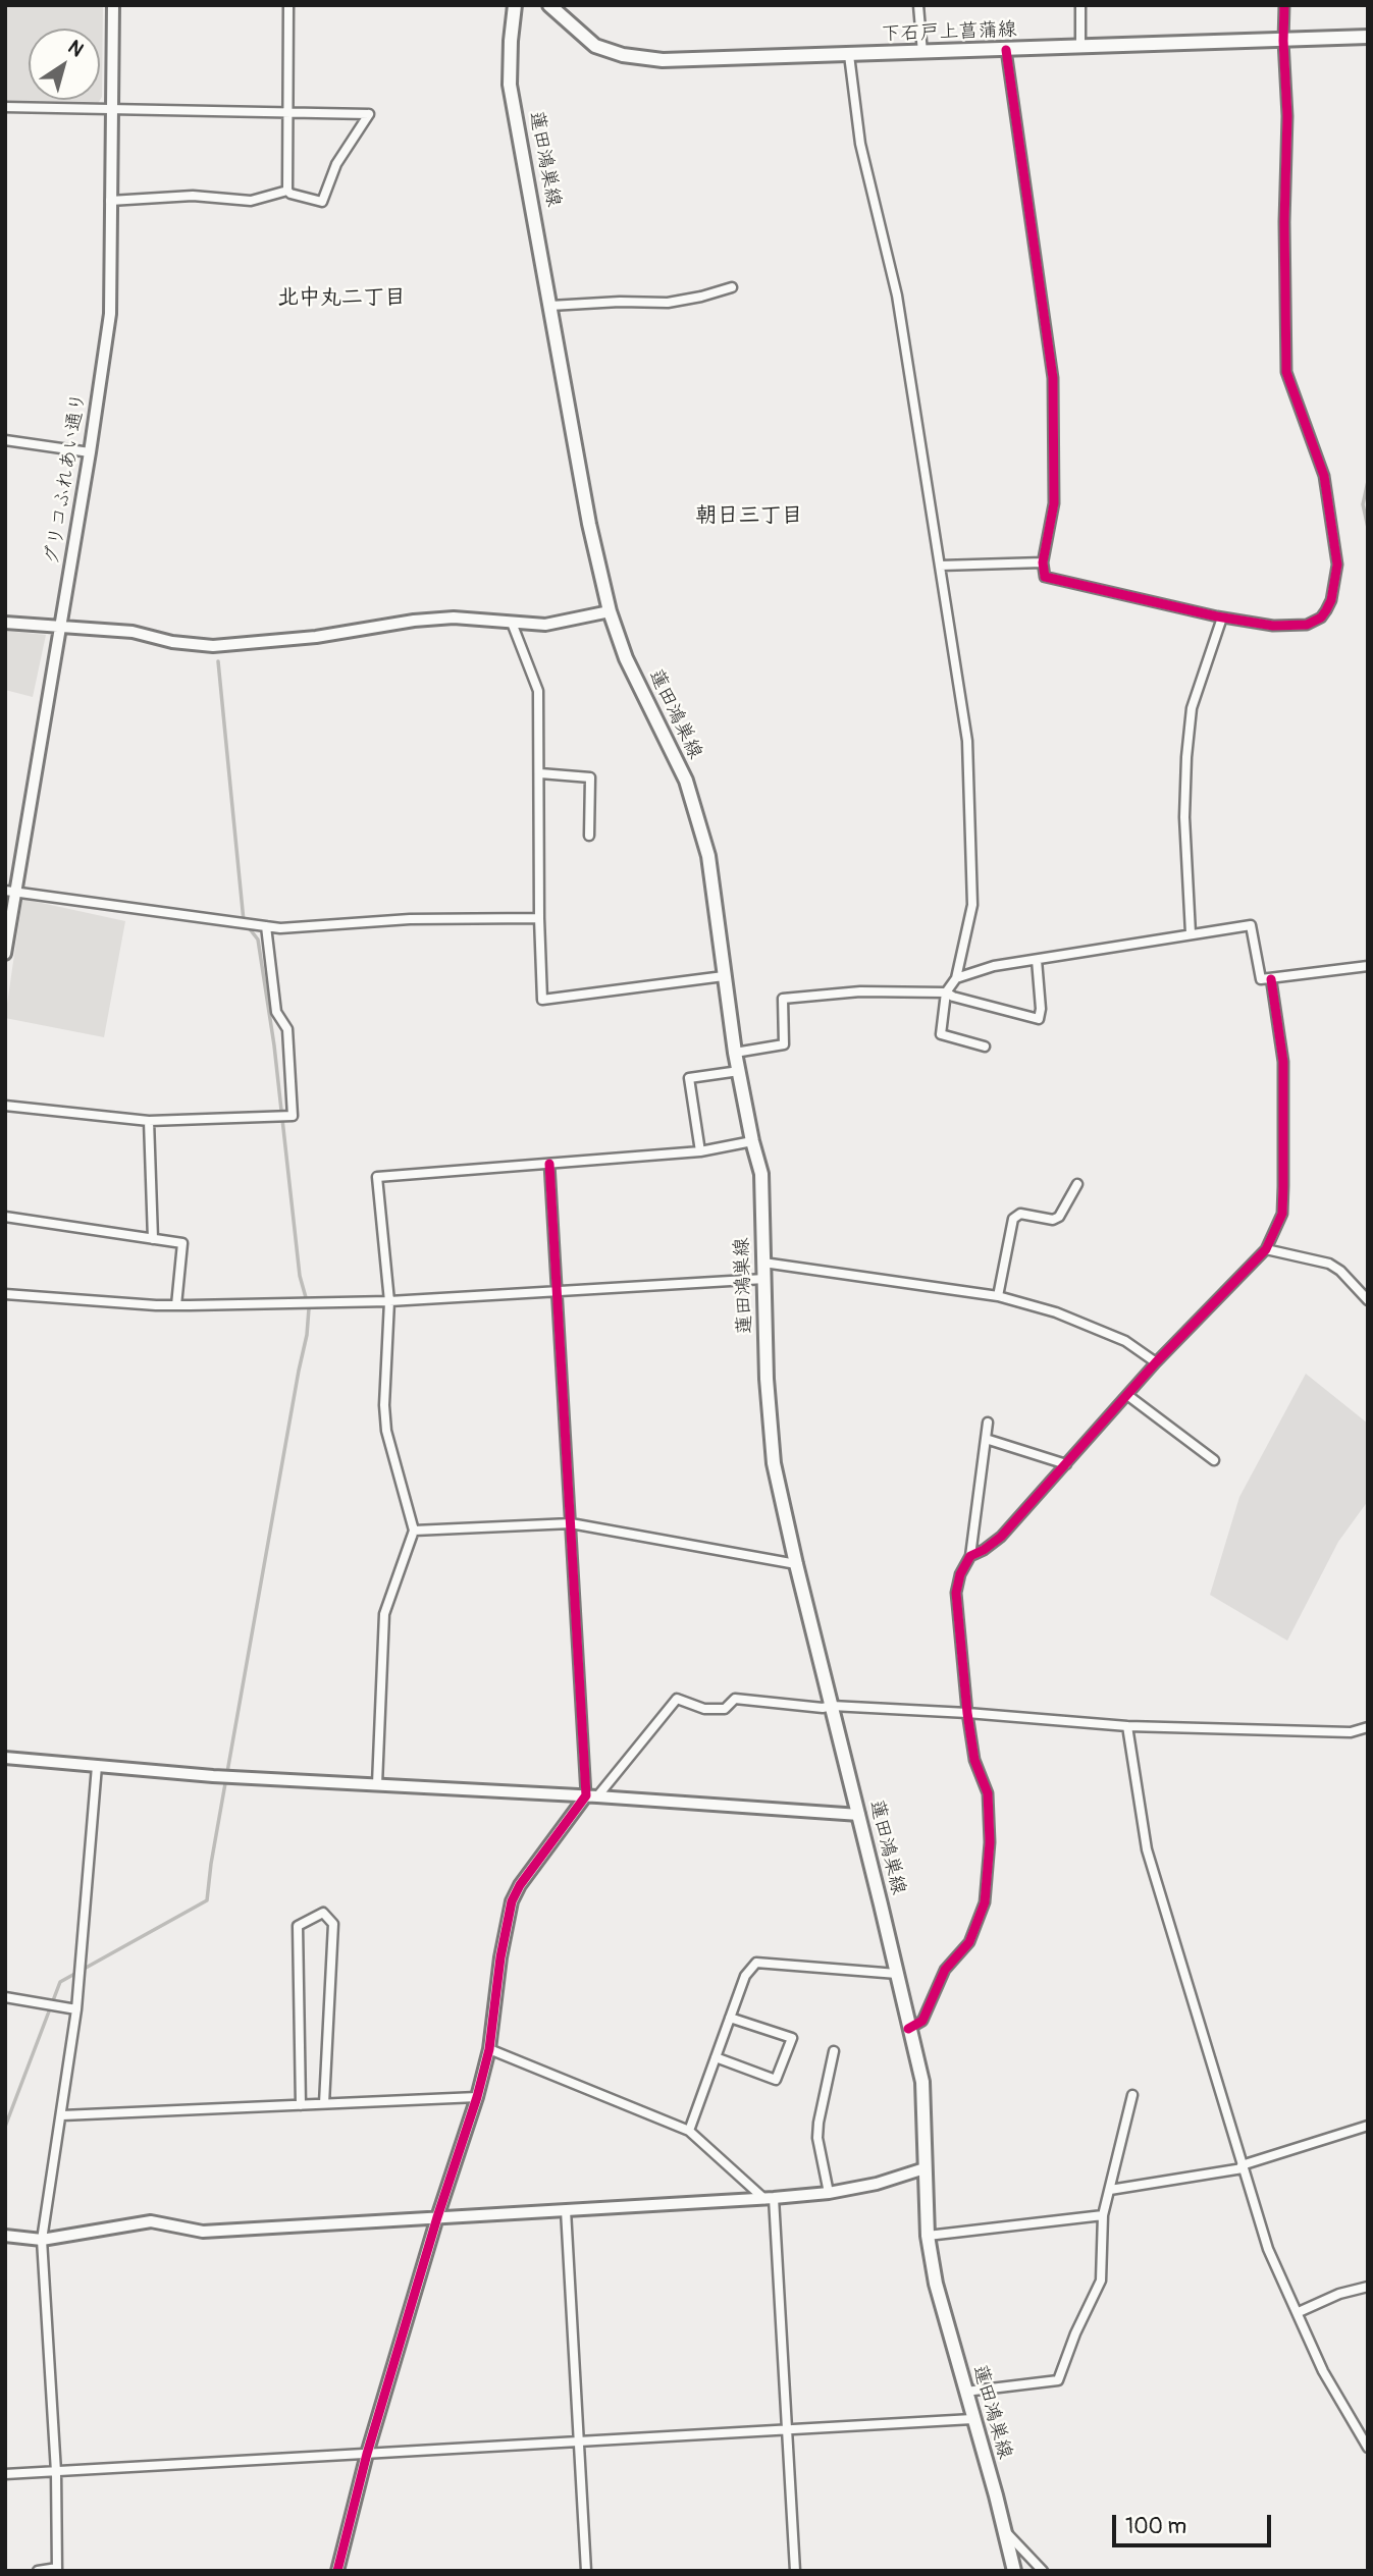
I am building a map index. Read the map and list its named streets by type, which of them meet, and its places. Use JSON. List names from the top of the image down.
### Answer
{
  "streets": {
    "main road": ["下石戸上菖蒲線", "蓮田鴻巣線"],
    "street": ["グリコふれあい通り"]
  },
  "districts": ["北中丸二丁目", "朝日三丁目"],
  "scale_bar": "100 m",
  "north": "top right"
}
